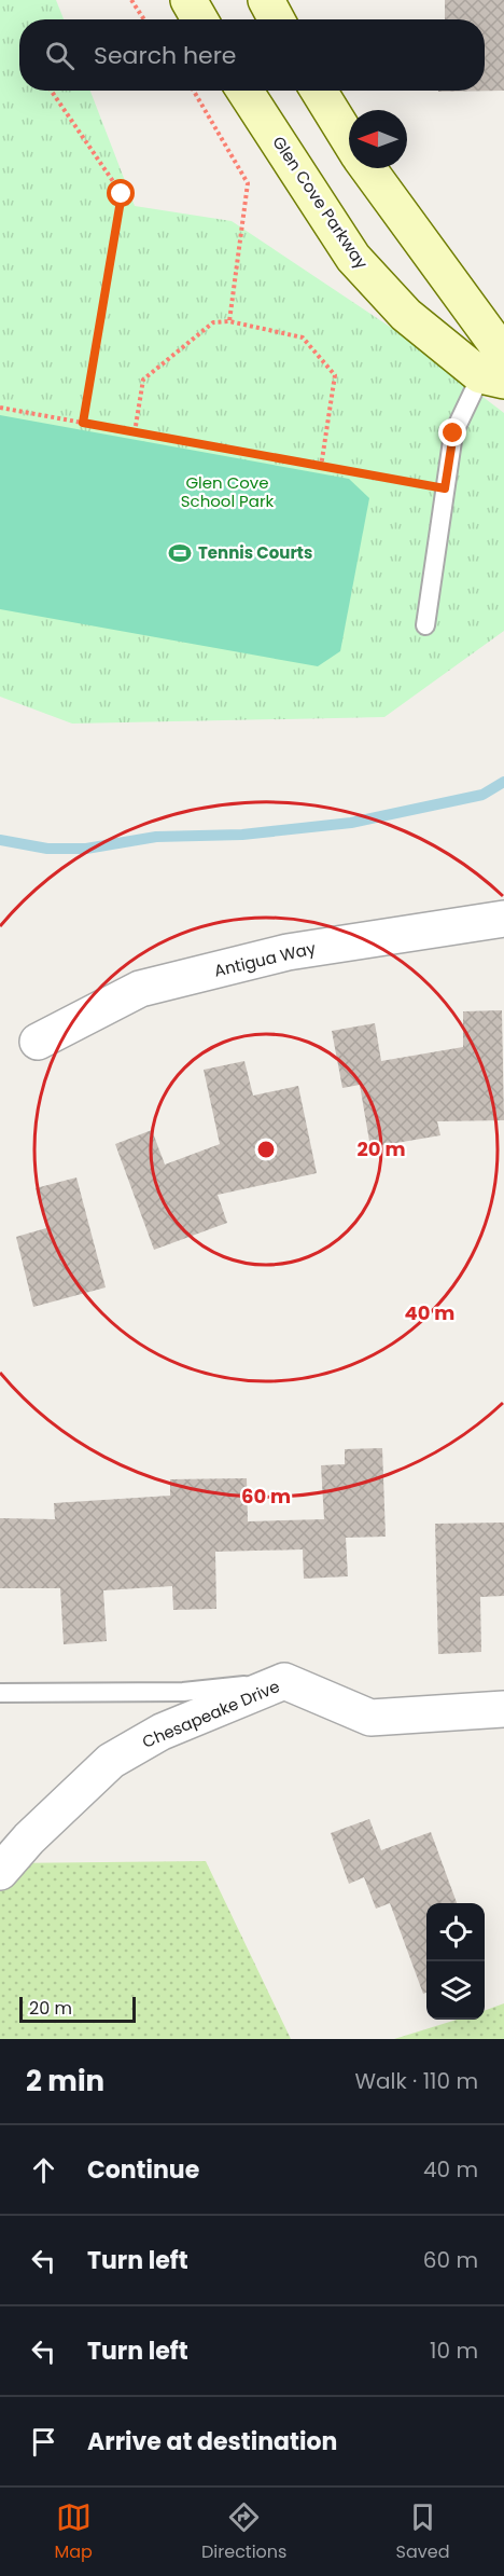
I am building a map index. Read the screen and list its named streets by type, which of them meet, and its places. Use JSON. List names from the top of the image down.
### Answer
{
  "streets": {
    "main road": ["Glen Cove Parkway"],
    "street": ["Antigua Way", "Chesapeake Drive"]
  },
  "parks": ["Glen Cove School Park"],
  "places": {
    "sports": ["Tennis Courts"]
  },
  "scale_bar": "20 m",
  "north": "left",
  "page": {
    "search": "Search here",
    "scale": "20 m",
    "heading": ["2 min", "Walk · 110 m"],
    "list": [
      ["Continue", "40 m"],
      ["Turn left", "60 m"],
      ["Turn left", "10 m"],
      "Arrive at destination"
    ],
    "nav": ["Map", "Directions", "Saved"]
  },
  "rings": ["20 m", "40 m", "60 m"]
}
